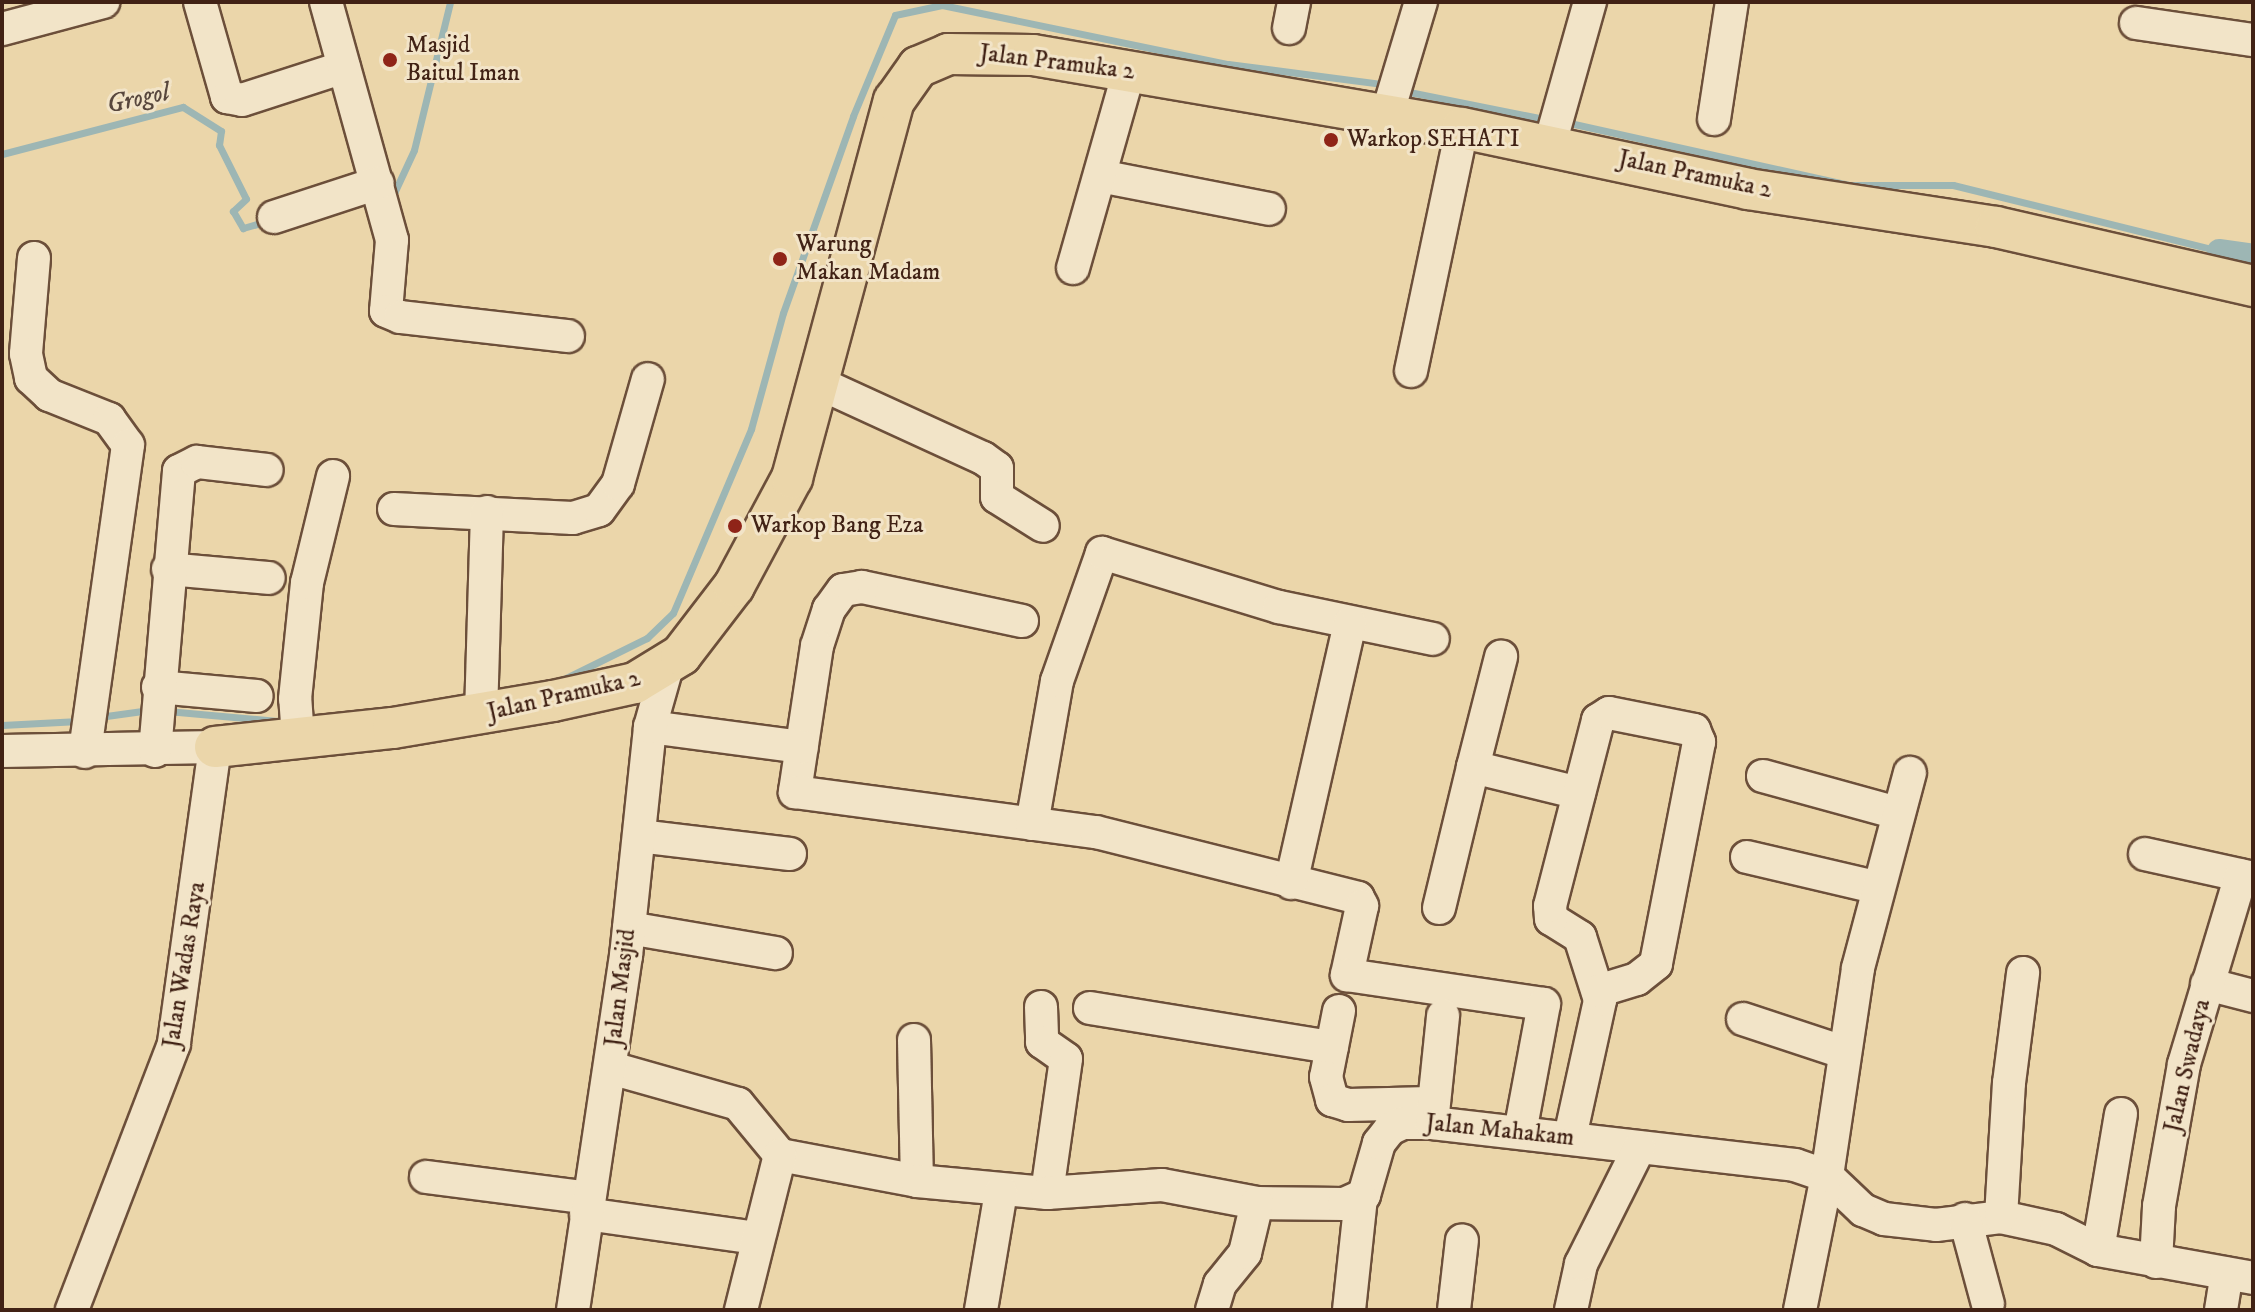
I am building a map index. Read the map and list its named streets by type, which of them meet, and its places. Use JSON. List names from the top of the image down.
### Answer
{
  "streets": {
    "main road": ["Jalan Pramuka 2"],
    "street": [
      "Jalan Wadas Raya",
      "Jalan Masjid",
      "Jalan Swadaya",
      "Jalan Mahakam"
    ]
  },
  "crossings": [
    ["Jalan Pramuka 2", "Jalan Wadas Raya"],
    ["Jalan Pramuka 2", "Jalan Masjid"],
    ["Jalan Swadaya", "Jalan Mahakam"]
  ],
  "water": ["Grogol"],
  "places": [
    "Masjid Baitul Iman",
    "Warkop SEHATI",
    "Warung Makan Madam",
    "Warkop Bang Eza"
  ]
}
